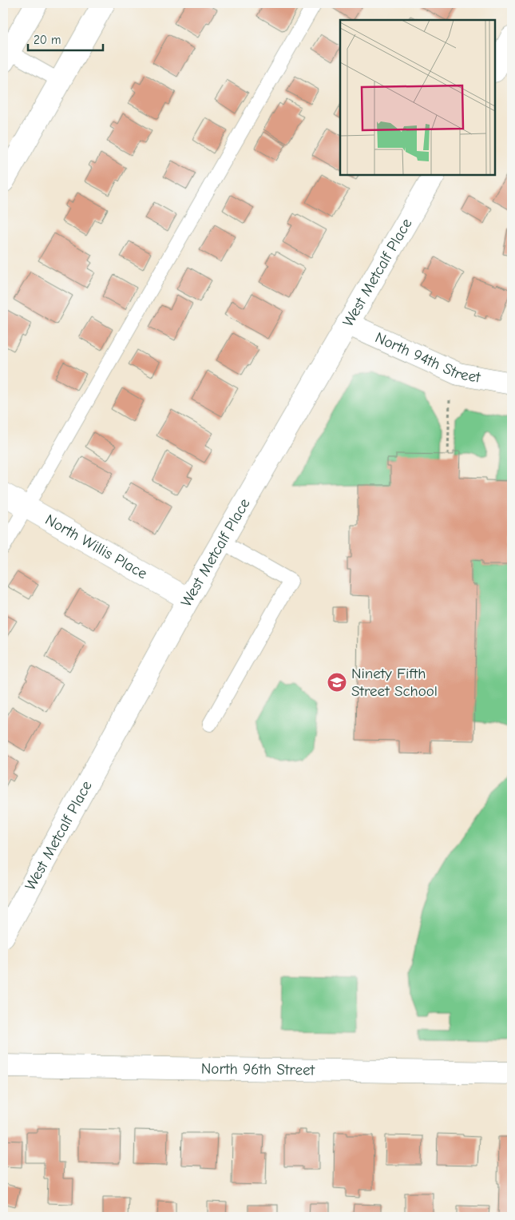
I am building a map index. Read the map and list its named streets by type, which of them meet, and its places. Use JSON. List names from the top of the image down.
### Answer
{
  "streets": {
    "street": [
      "West Metcalf Place",
      "North 94th Street",
      "North Willis Place",
      "North 96th Street"
    ]
  },
  "crossings": [
    ["West Metcalf Place", "North 94th Street"],
    ["West Metcalf Place", "North Willis Place"]
  ],
  "places": {
    "school or university": ["Ninety Fifth Street School"]
  },
  "scale_bar": "20 m"
}
